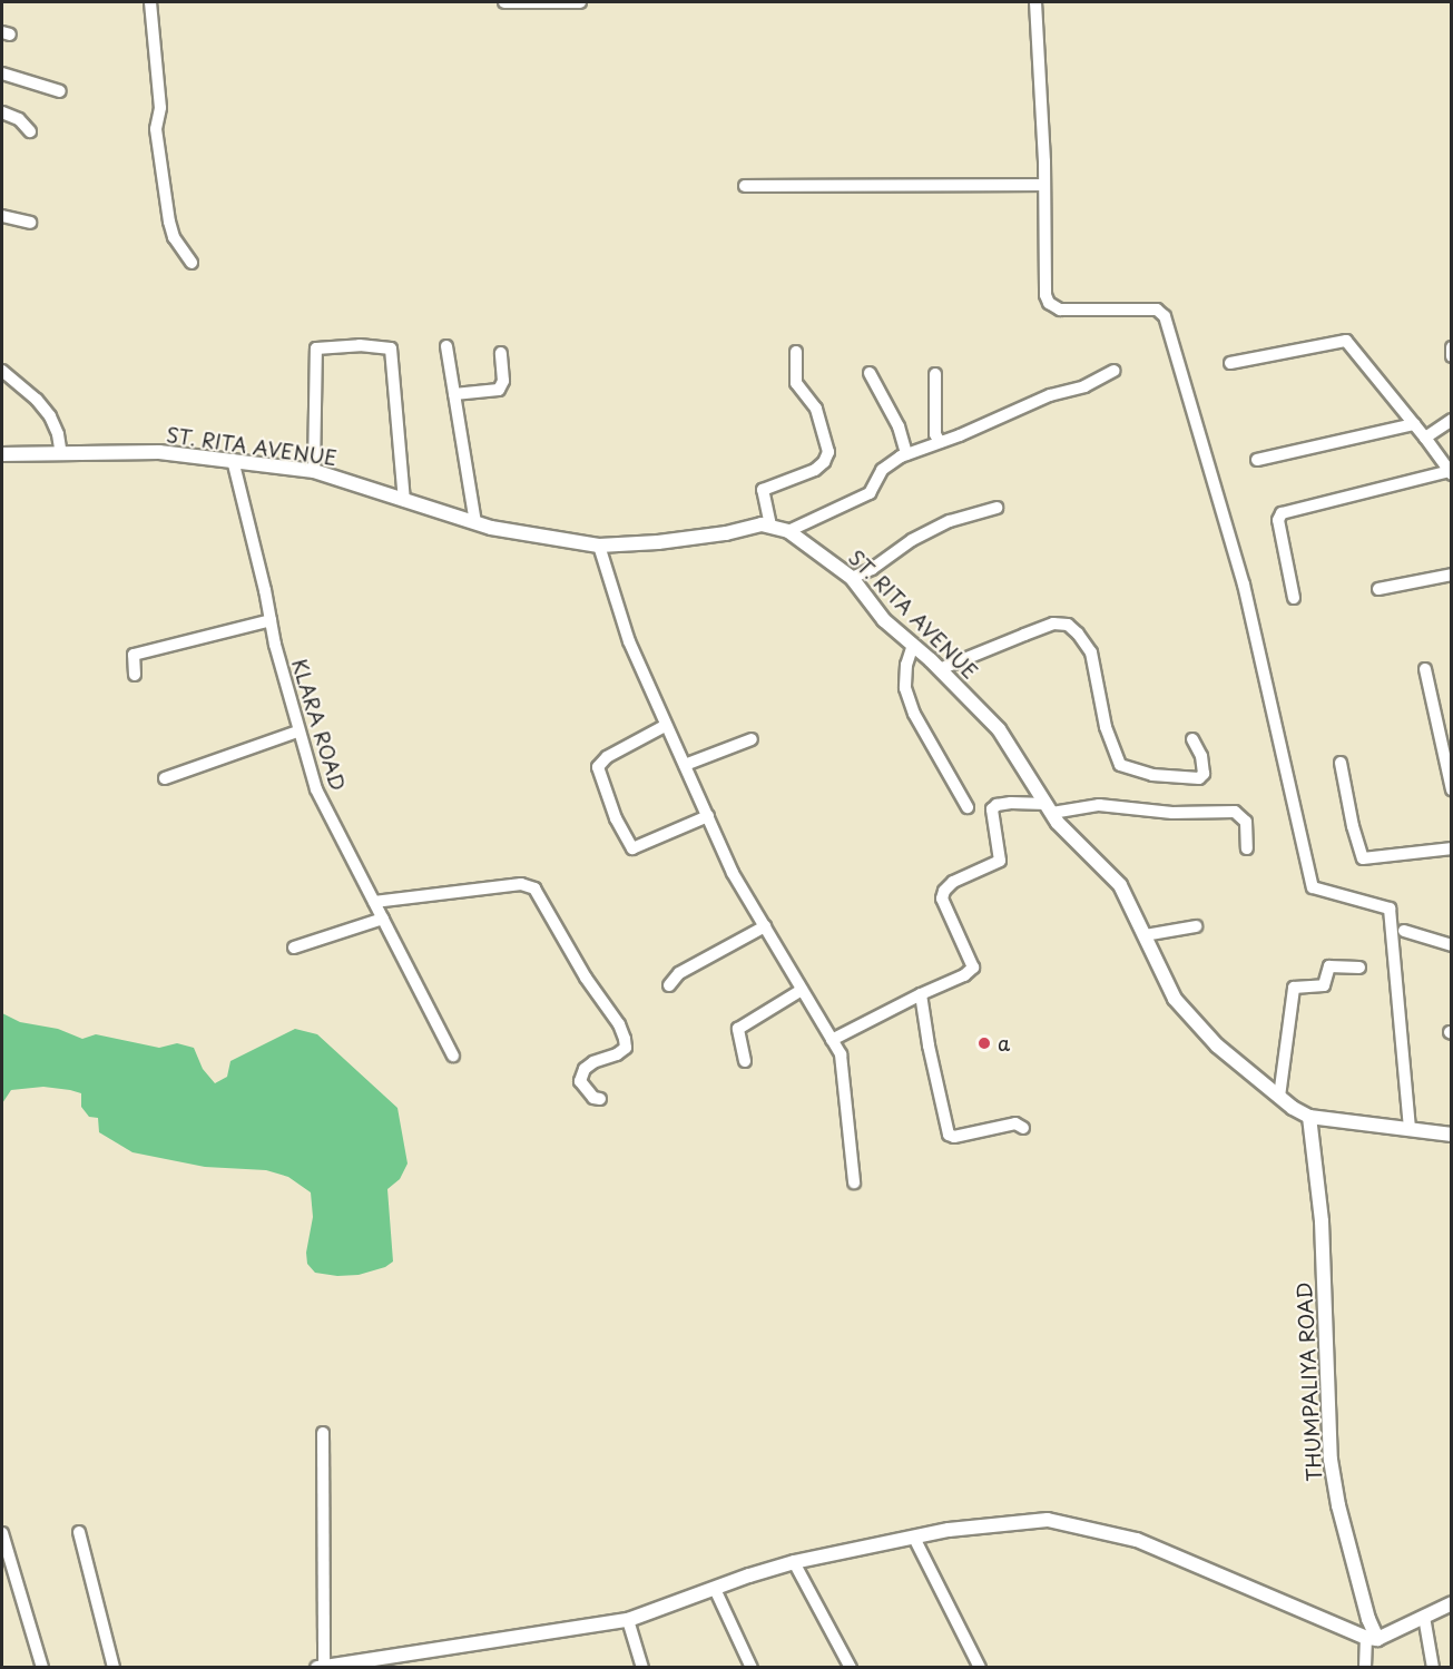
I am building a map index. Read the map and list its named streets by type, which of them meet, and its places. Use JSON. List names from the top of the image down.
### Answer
{
  "streets": {
    "street": ["ST. RITA AVENUE", "KLARA ROAD", "THUMPALIYA ROAD"]
  },
  "crossings": [
    ["ST. RITA AVENUE", "KLARA ROAD"],
    ["ST. RITA AVENUE", "THUMPALIYA ROAD"]
  ],
  "places": ["a"]
}
